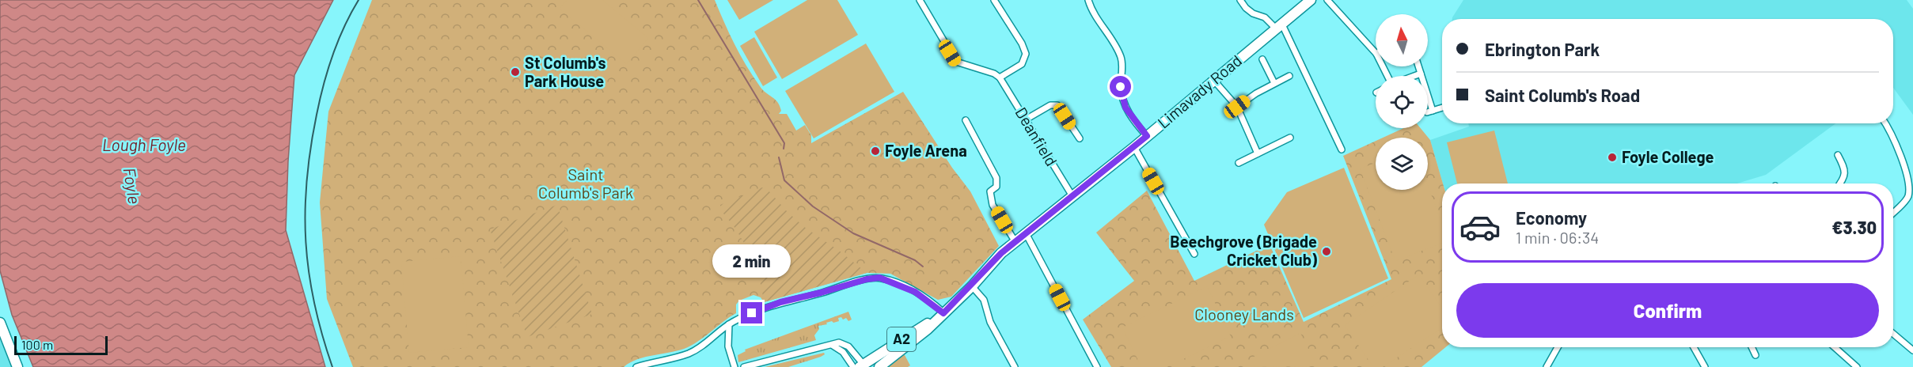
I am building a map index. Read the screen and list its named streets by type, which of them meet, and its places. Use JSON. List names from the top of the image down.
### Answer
{
  "streets": {
    "highway": ["Limavady Road", "A2"],
    "street": ["Deanfield"]
  },
  "crossings": [
    ["Limavady Road", "Deanfield"]
  ],
  "water": ["Lough Foyle", "Foyle"],
  "parks": ["Saint Columb's Park", "Clooney Lands"],
  "places": [
    "St Columb's Park House",
    "Foyle Arena",
    "Foyle College",
    "Beechgrove (Brigade Cricket Club)"
  ],
  "scale_bar": "100 m",
  "north": "top",
  "page": {
    "banner": ["Ebrington Park", "Saint Columb's Road"],
    "list": [
      {
        "name": "Economy",
        "note": "1 min · 06:34",
        "value": "€3.30"
      }
    ],
    "bubble": "2 min",
    "buttons": "Confirm",
    "scale": "100 m"
  }
}
